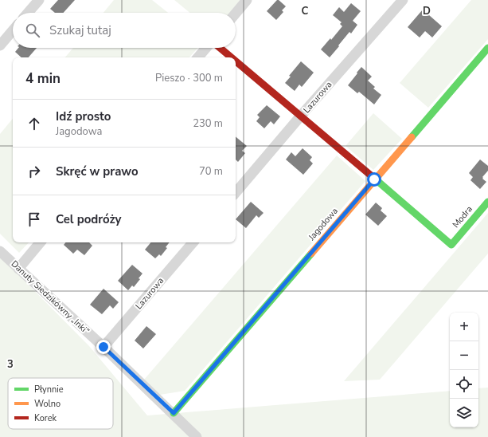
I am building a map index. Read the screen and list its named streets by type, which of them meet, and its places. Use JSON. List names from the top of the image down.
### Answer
{
  "streets": {
    "street": [
      "Lazurowa",
      "Modra",
      "Jagodowa",
      "Danuty Siedzikówny „Inki”"
    ]
  },
  "crossings": [
    ["Lazurowa", "Danuty Siedzikówny „Inki”"],
    ["Modra", "Jagodowa"],
    ["Jagodowa", "Danuty Siedzikówny „Inki”"]
  ],
  "legend": ["Płynnie", "Wolno", "Korek"],
  "page": {
    "search": "Szukaj tutaj",
    "heading": ["4 min", "Pieszo · 300 m"],
    "list": [
      ["Idź prosto", "Jagodowa", "230 m"],
      ["Skręć w prawo", "70 m"],
      "Cel podróży"
    ],
    "map_buttons": ["+", "−"]
  },
  "grid": {
    "columns": ["C", "D"],
    "rows": ["3"]
  }
}
